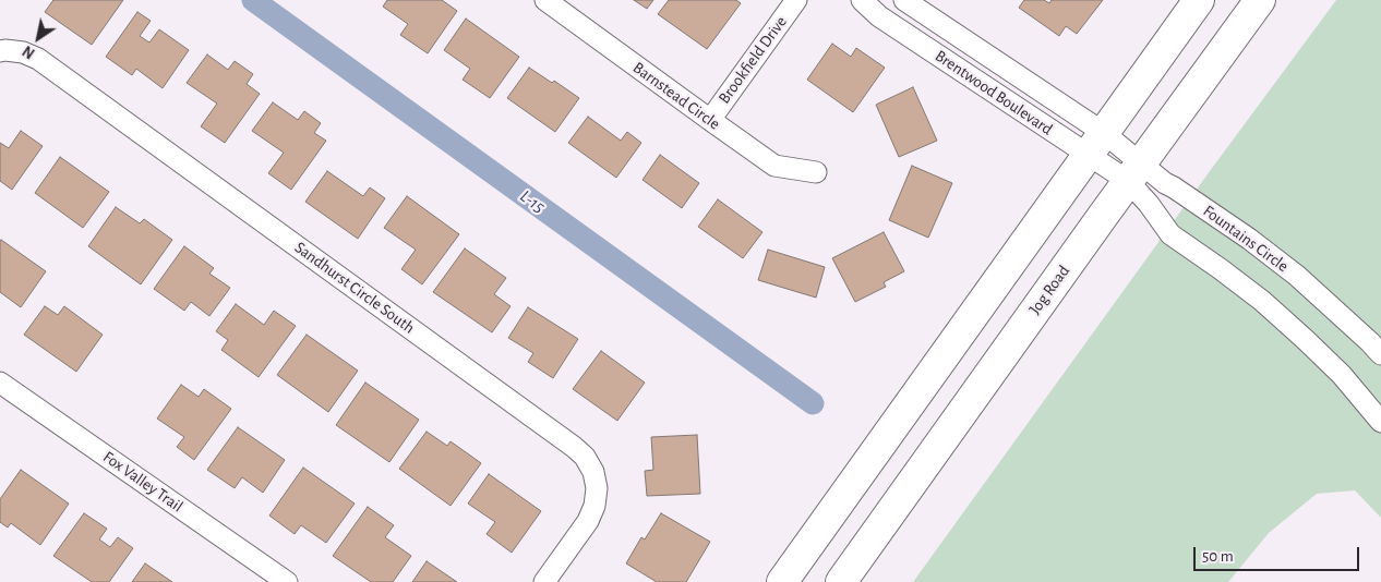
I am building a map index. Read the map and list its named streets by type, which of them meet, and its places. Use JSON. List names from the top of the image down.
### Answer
{
  "streets": {
    "main road": ["Jog Road"],
    "street": [
      "Brookfield Drive",
      "Brentwood Boulevard",
      "Barnstead Circle",
      "Fountains Circle",
      "Sandhurst Circle South",
      "Fox Valley Trail"
    ]
  },
  "crossings": [
    ["Brookfield Drive", "Barnstead Circle"],
    ["Brentwood Boulevard", "Fountains Circle"],
    ["Brentwood Boulevard", "Jog Road"],
    ["Fountains Circle", "Jog Road"]
  ],
  "water": ["L-15"],
  "scale_bar": "50 m",
  "north": "bottom left"
}
